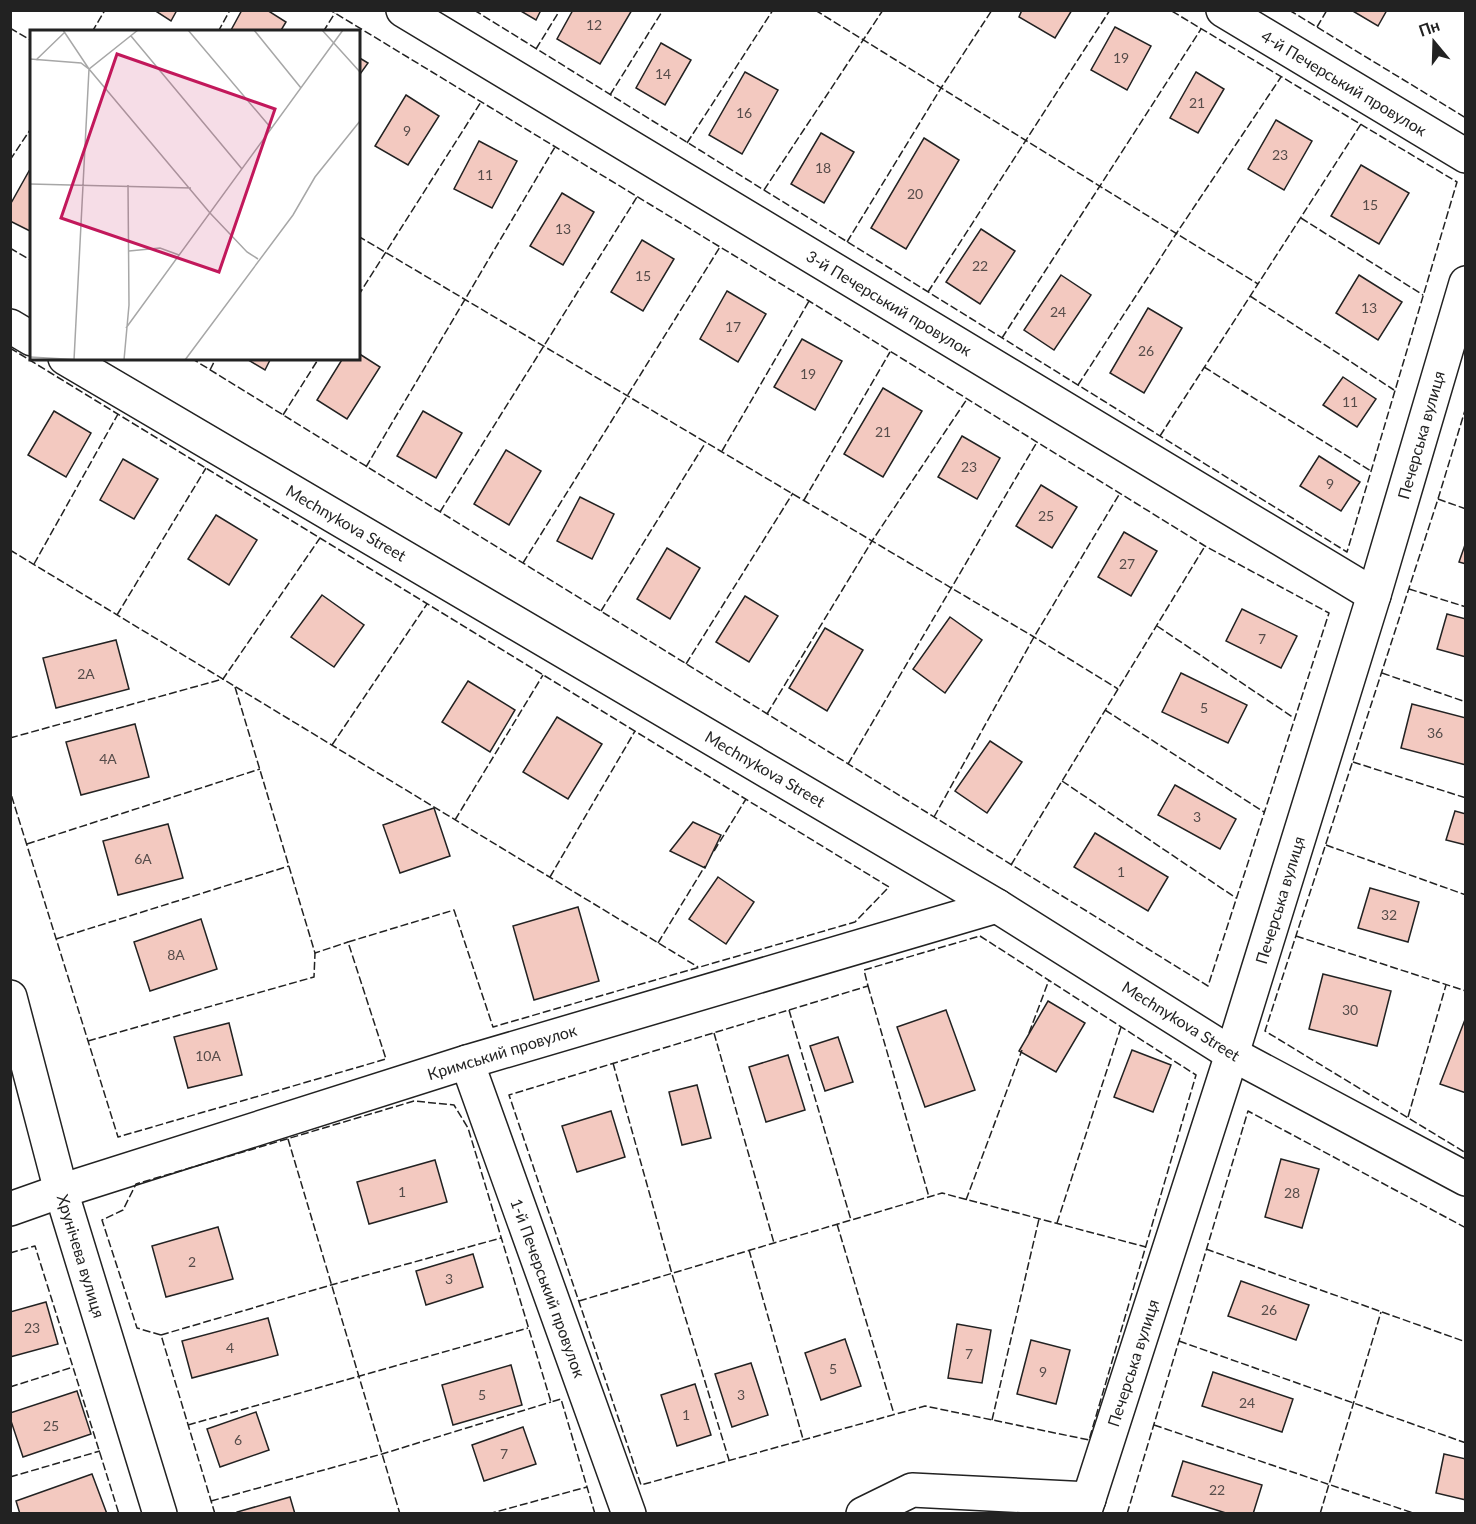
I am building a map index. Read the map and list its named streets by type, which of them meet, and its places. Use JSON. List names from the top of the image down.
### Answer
{
  "streets": {
    "street": [
      "4-й Печерський провулок",
      "3-й Печерський провулок",
      "Печерська вулиця",
      "Mechnykova Street",
      "Кримський провулок",
      "Хрунічева вулиця",
      "1-й Печерський провулок"
    ]
  },
  "crossings": [
    ["3-й Печерський провулок", "Печерська вулиця"],
    ["Печерська вулиця", "Mechnykova Street"],
    ["Mechnykova Street", "Кримський провулок"],
    ["Кримський провулок", "Хрунічева вулиця"],
    ["Кримський провулок", "1-й Печерський провулок"]
  ],
  "house_numbers": [
    "12",
    "19",
    "14",
    "21",
    "16",
    "9",
    "23",
    "18",
    "11",
    "20",
    "15",
    "13",
    "22",
    "15",
    "13",
    "24",
    "17",
    "26",
    "19",
    "11",
    "21",
    "23",
    "9",
    "25",
    "27",
    "7",
    "2А",
    "5",
    "36",
    "4А",
    "3",
    "6А",
    "1",
    "32",
    "8А",
    "30",
    "10А",
    "1",
    "28",
    "2",
    "3",
    "26",
    "23",
    "4",
    "7",
    "5",
    "9",
    "5",
    "3",
    "24",
    "1",
    "25",
    "6",
    "7",
    "22"
  ],
  "north": "top"
}
